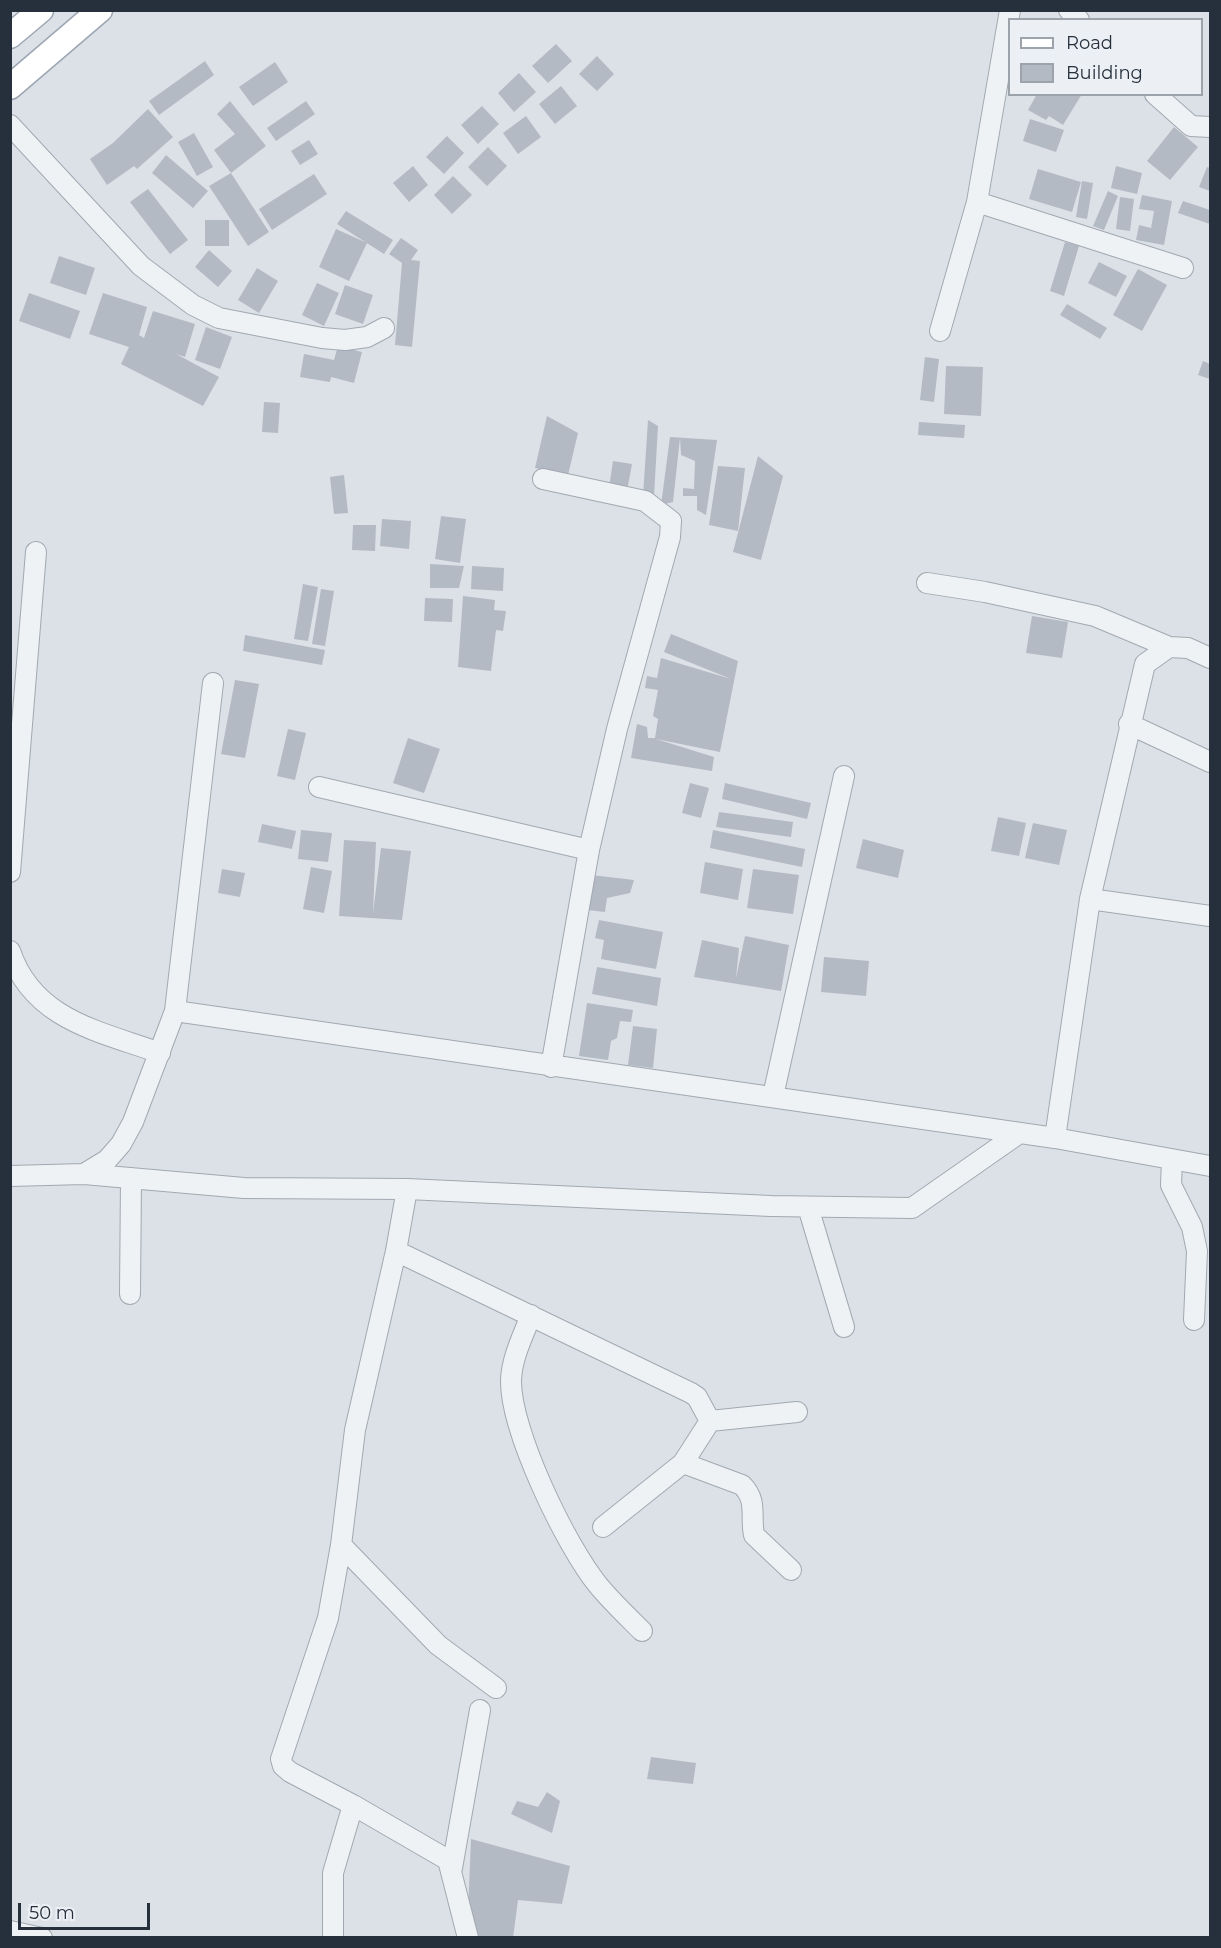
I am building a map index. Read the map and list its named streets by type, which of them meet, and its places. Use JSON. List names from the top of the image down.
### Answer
{
  "legend": ["Road", "Building"],
  "scale_bar": "50 m"
}
